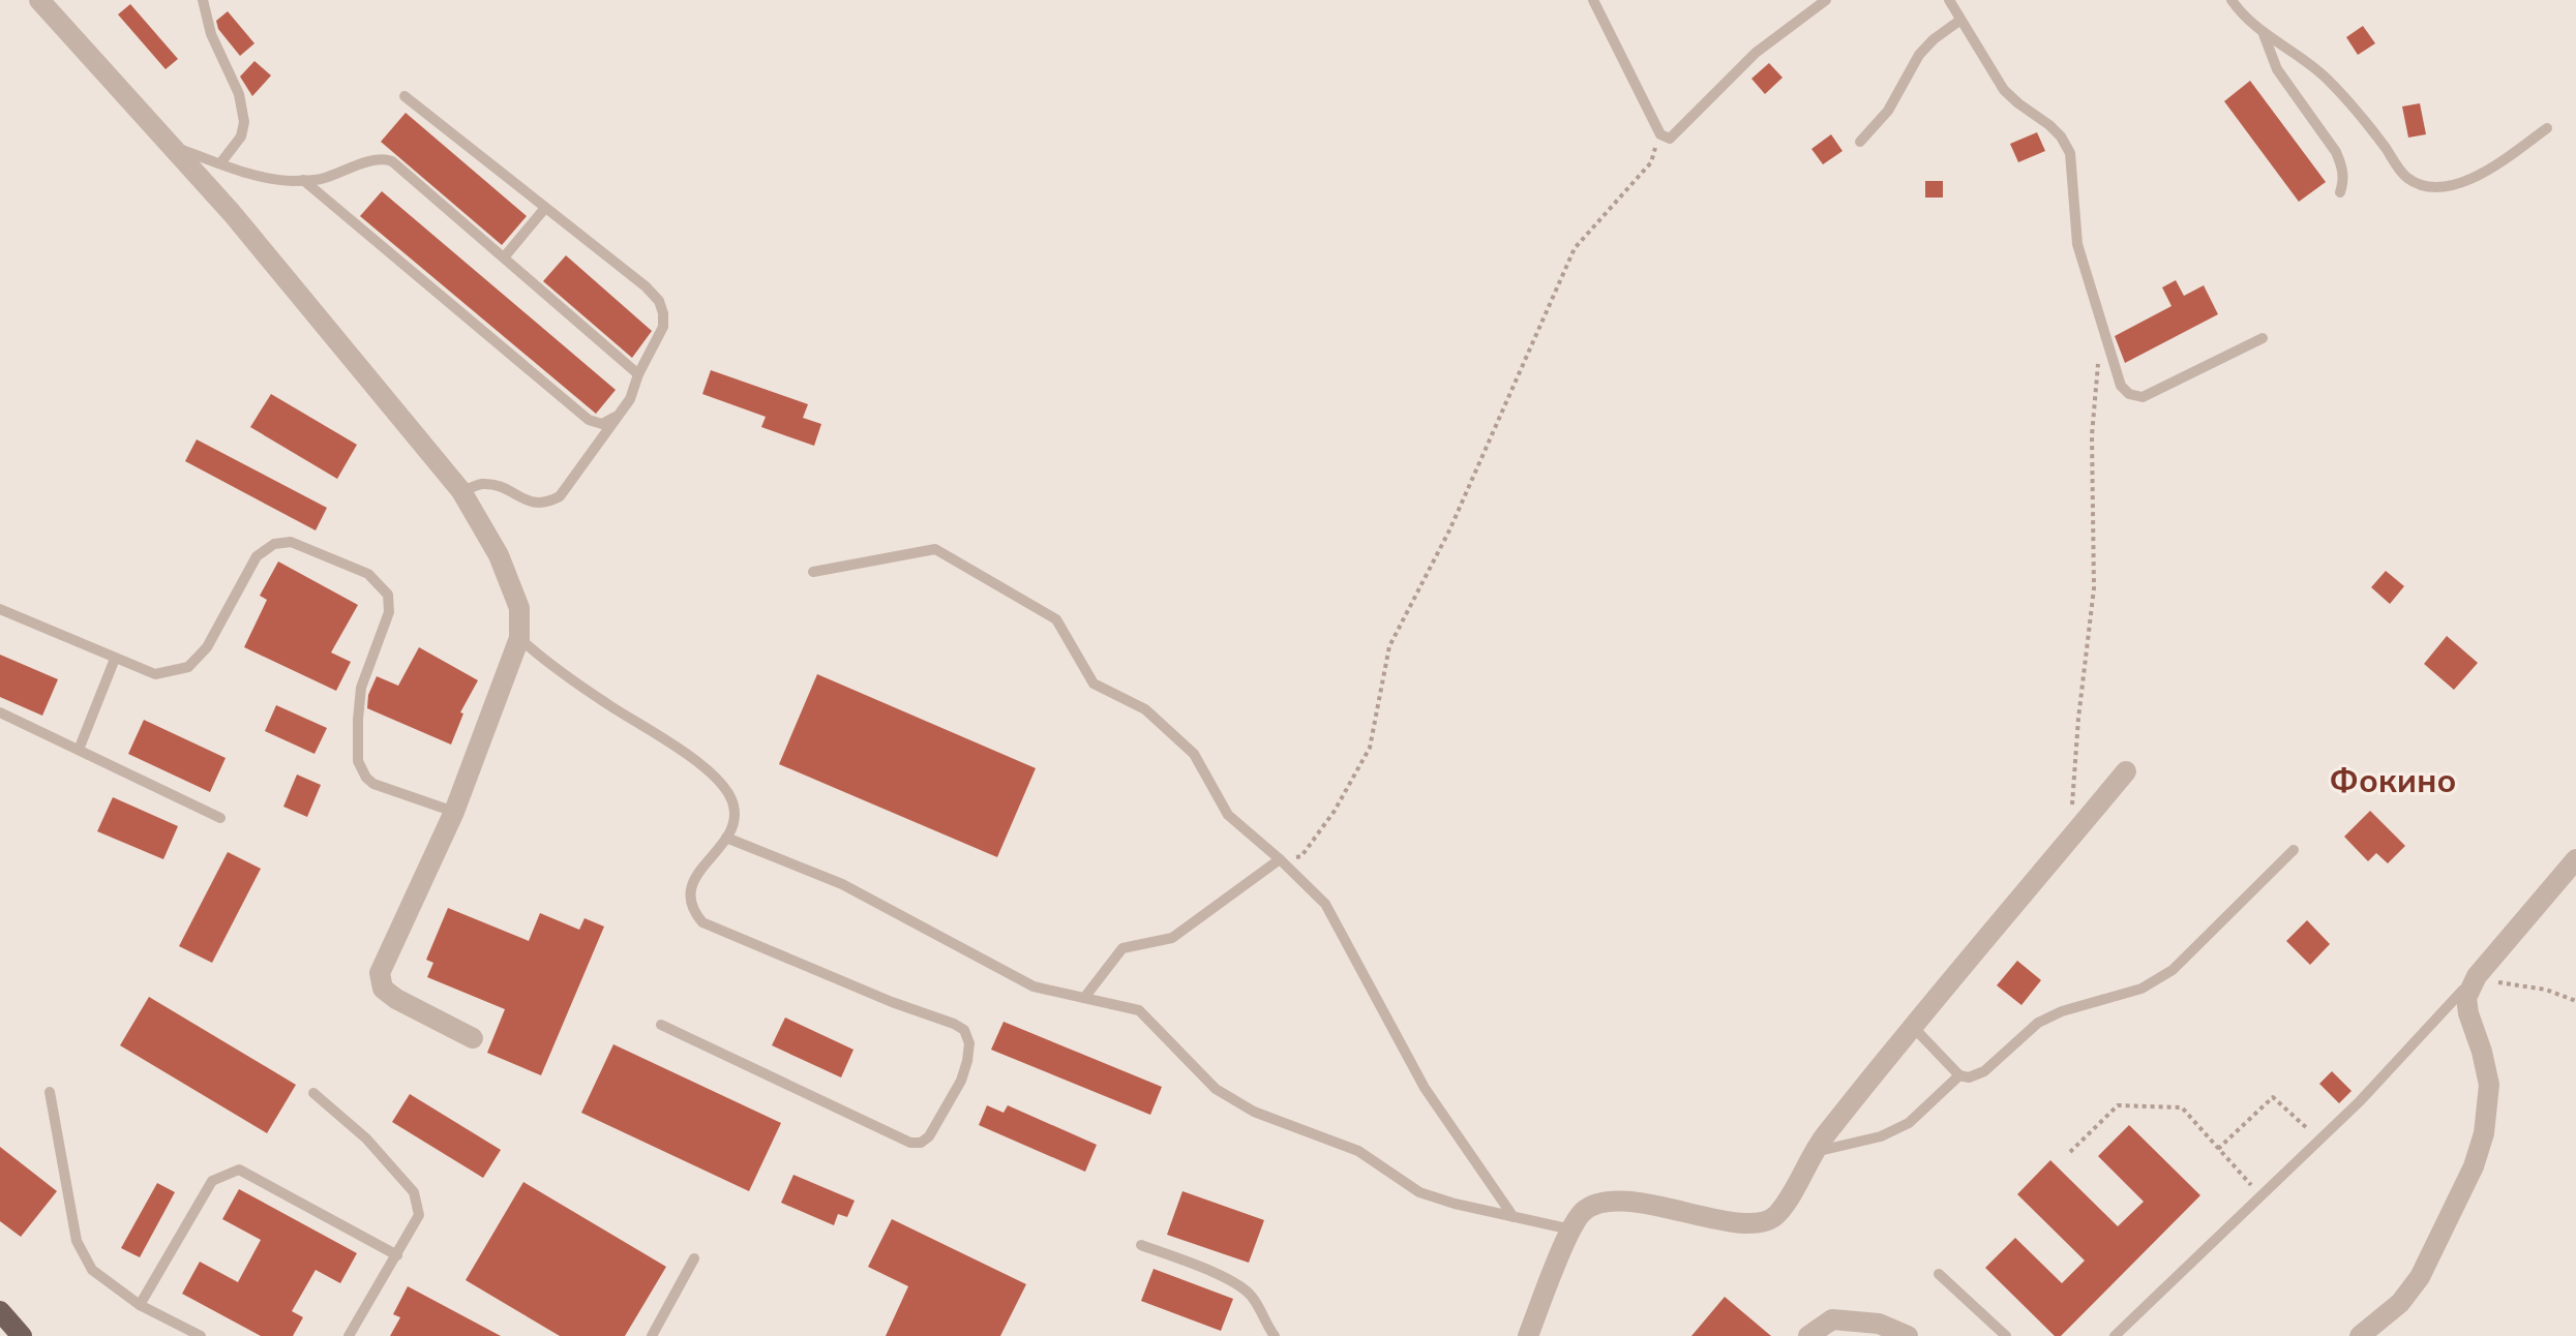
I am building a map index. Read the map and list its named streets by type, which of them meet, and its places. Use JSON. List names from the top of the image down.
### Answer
{
  "districts": ["Фокино"]
}
